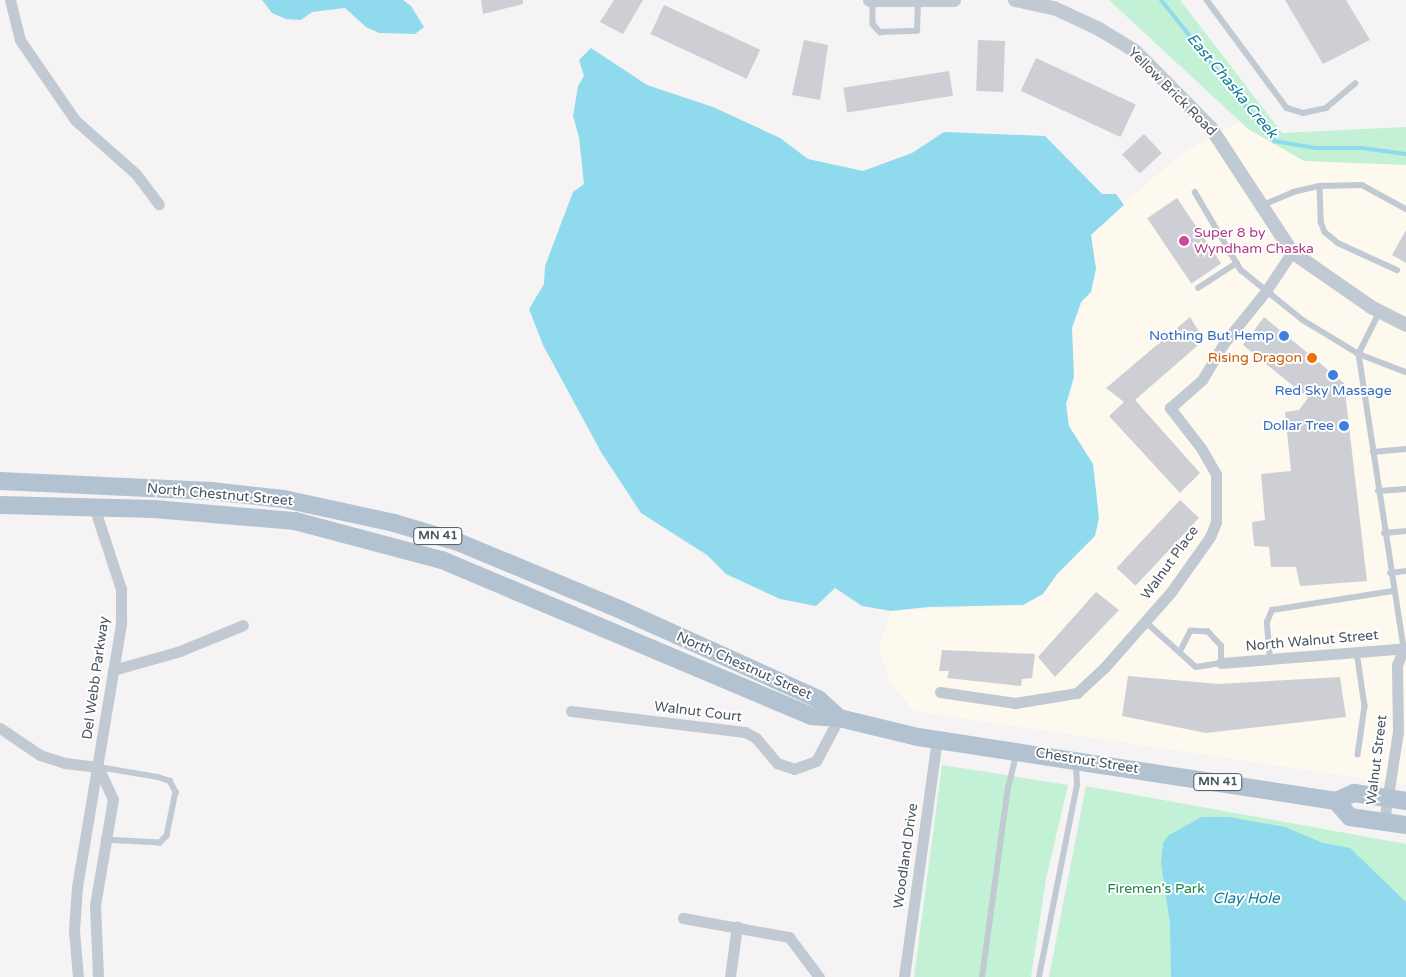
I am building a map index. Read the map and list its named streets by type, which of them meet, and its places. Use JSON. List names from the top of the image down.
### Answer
{
  "streets": {
    "main road": ["North Chestnut Street", "MN 41", "Chestnut Street"],
    "street": [
      "Yellow Brick Road",
      "Walnut Place",
      "North Walnut Street",
      "Del Webb Parkway",
      "Walnut Court",
      "Walnut Street",
      "Woodland Drive"
    ]
  },
  "crossings": [
    ["Yellow Brick Road", "Walnut Place"],
    ["North Chestnut Street", "Del Webb Parkway"],
    ["North Chestnut Street", "Walnut Court"],
    ["North Chestnut Street", "Chestnut Street"],
    ["North Walnut Street", "Walnut Street"],
    ["Walnut Court", "Chestnut Street"],
    ["Walnut Street", "Chestnut Street"],
    ["Chestnut Street", "Woodland Drive"]
  ],
  "water": ["East Chaska Creek", "Clay Hole"],
  "parks": ["Firemen's Park"],
  "places": [
    "Super 8 by Wyndham Chaska",
    "Nothing But Hemp",
    "Rising Dragon",
    "Red Sky Massage",
    "Dollar Tree"
  ]
}
